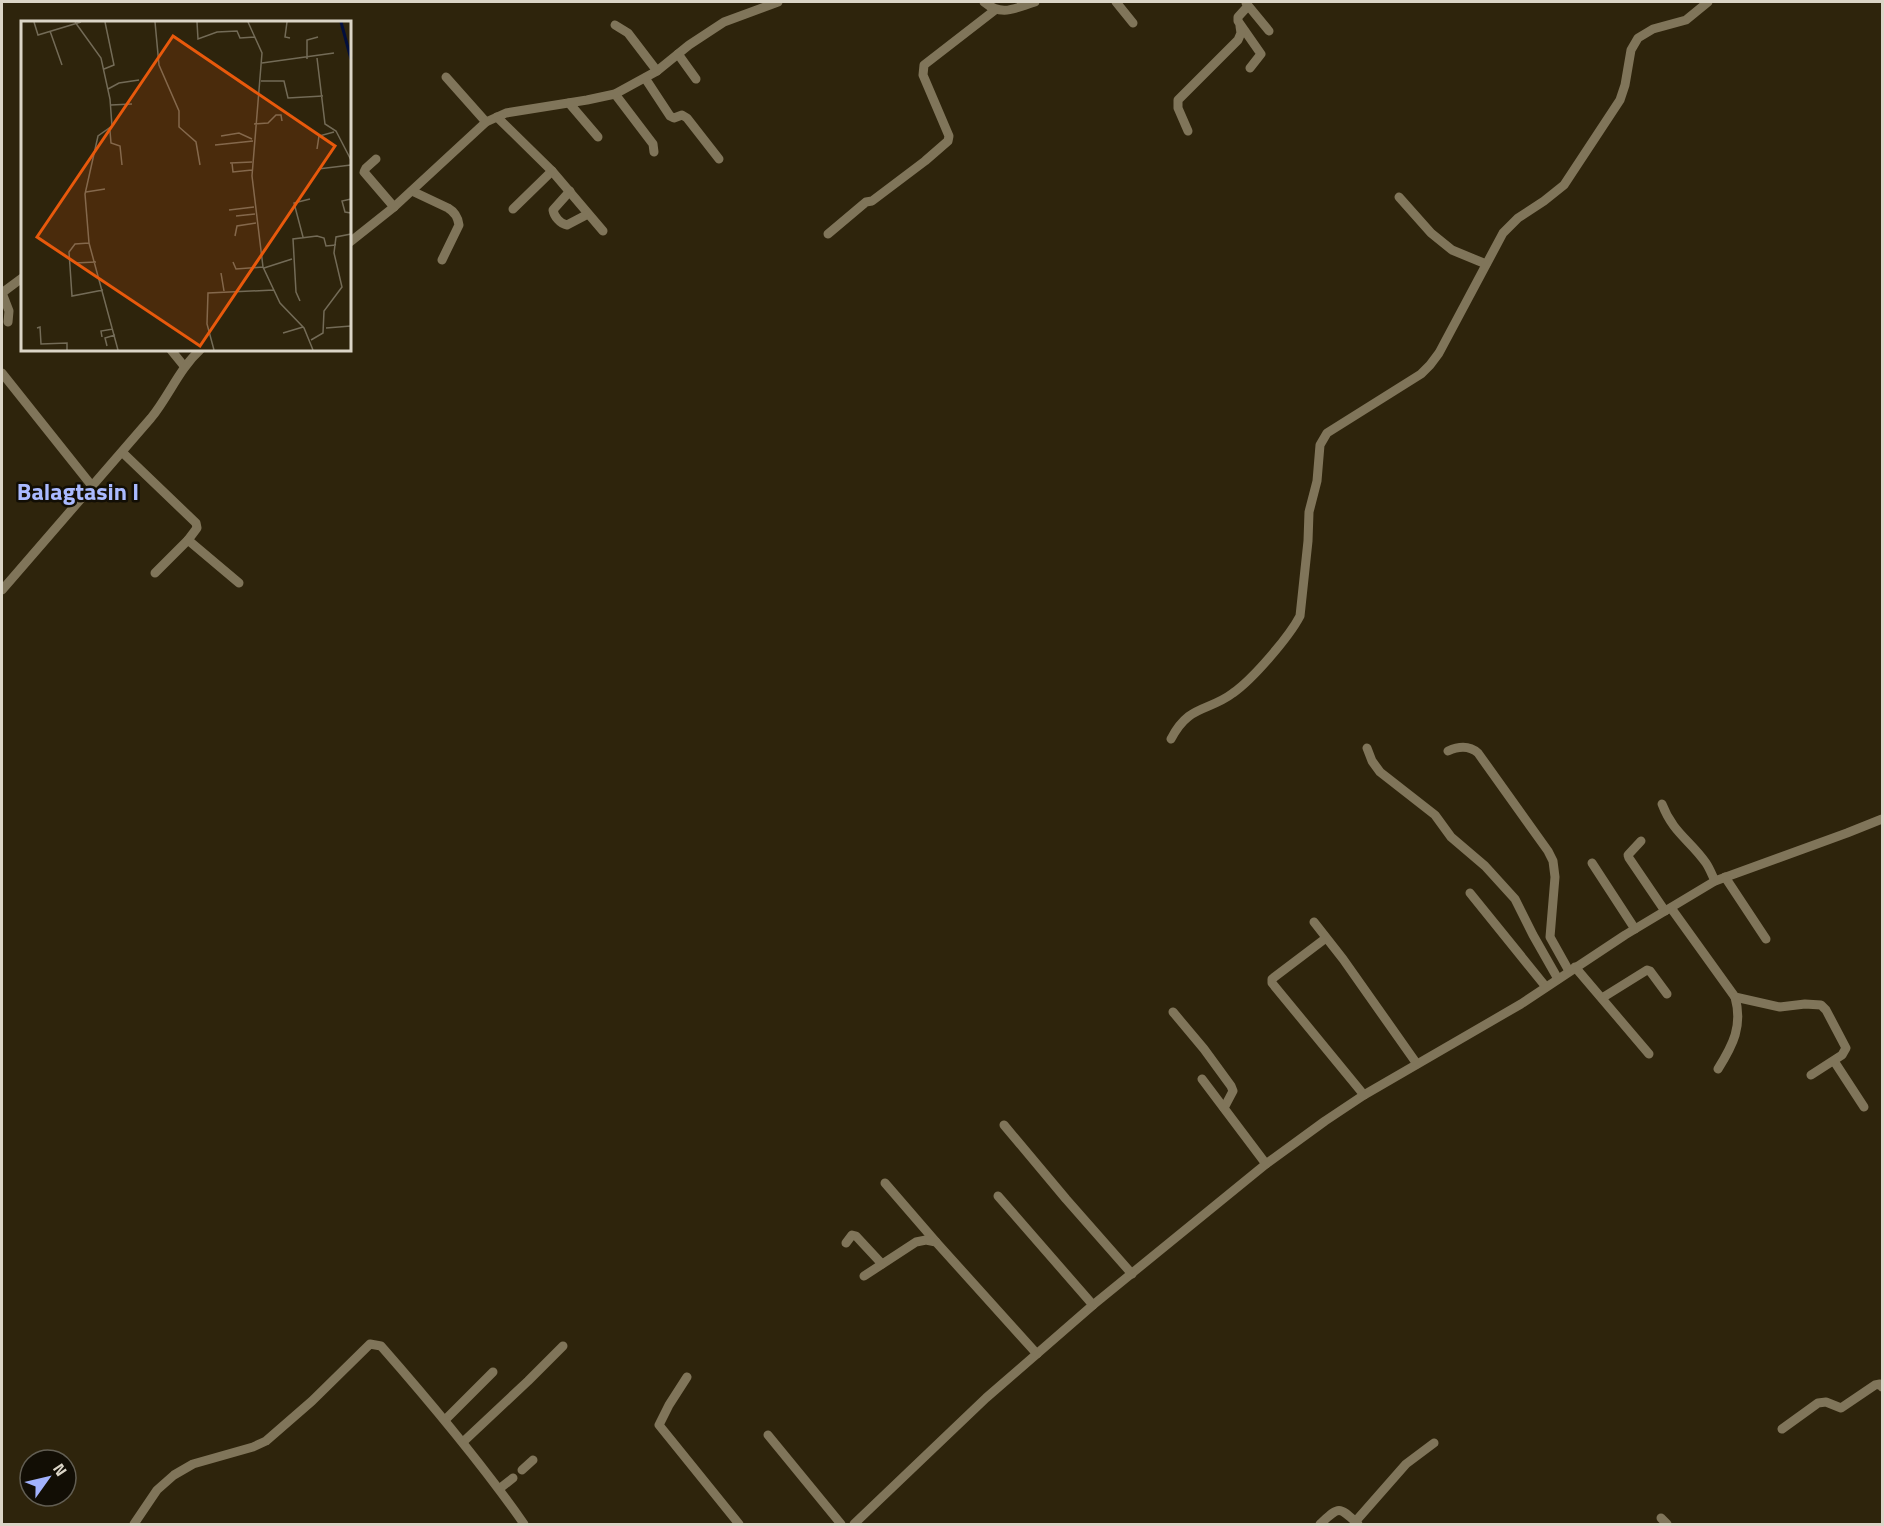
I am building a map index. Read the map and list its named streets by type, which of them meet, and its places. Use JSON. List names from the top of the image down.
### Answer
{
  "districts": ["Balagtasin I"],
  "north": "top right"
}
